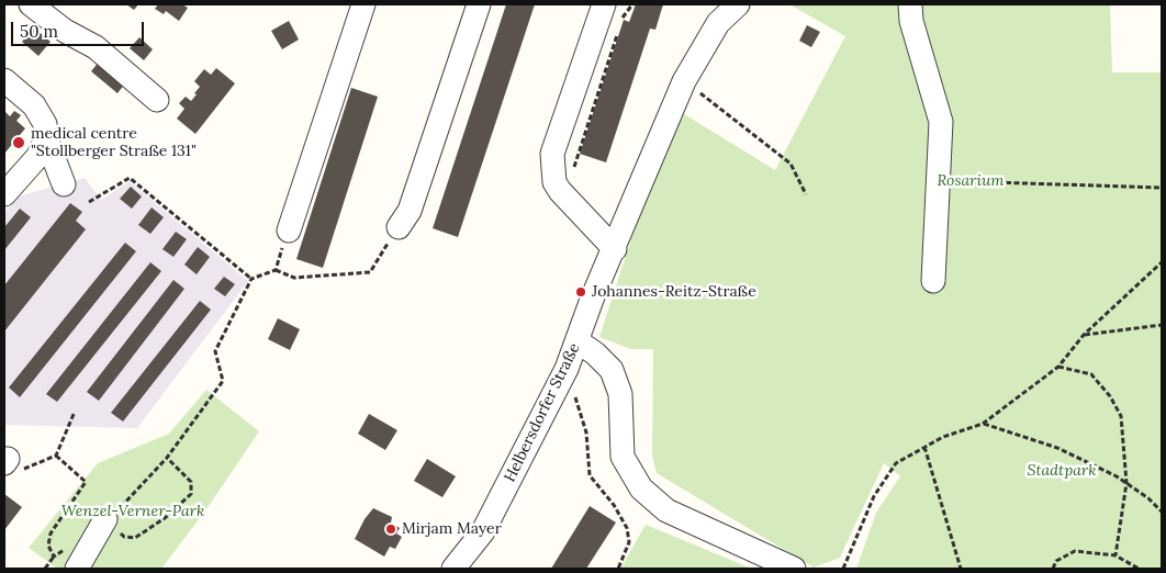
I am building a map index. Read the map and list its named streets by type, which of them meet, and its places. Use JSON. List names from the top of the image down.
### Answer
{
  "streets": {
    "street": ["Helbersdorfer Straße"]
  },
  "parks": ["Rosarium", "Stadtpark", "Wenzel-Verner-Park"],
  "places": ["medical centre \"Stollberger Straße 131\"", "Johannes-Reitz-Straße", "Mirjam Mayer"],
  "scale_bar": "50 m"
}
